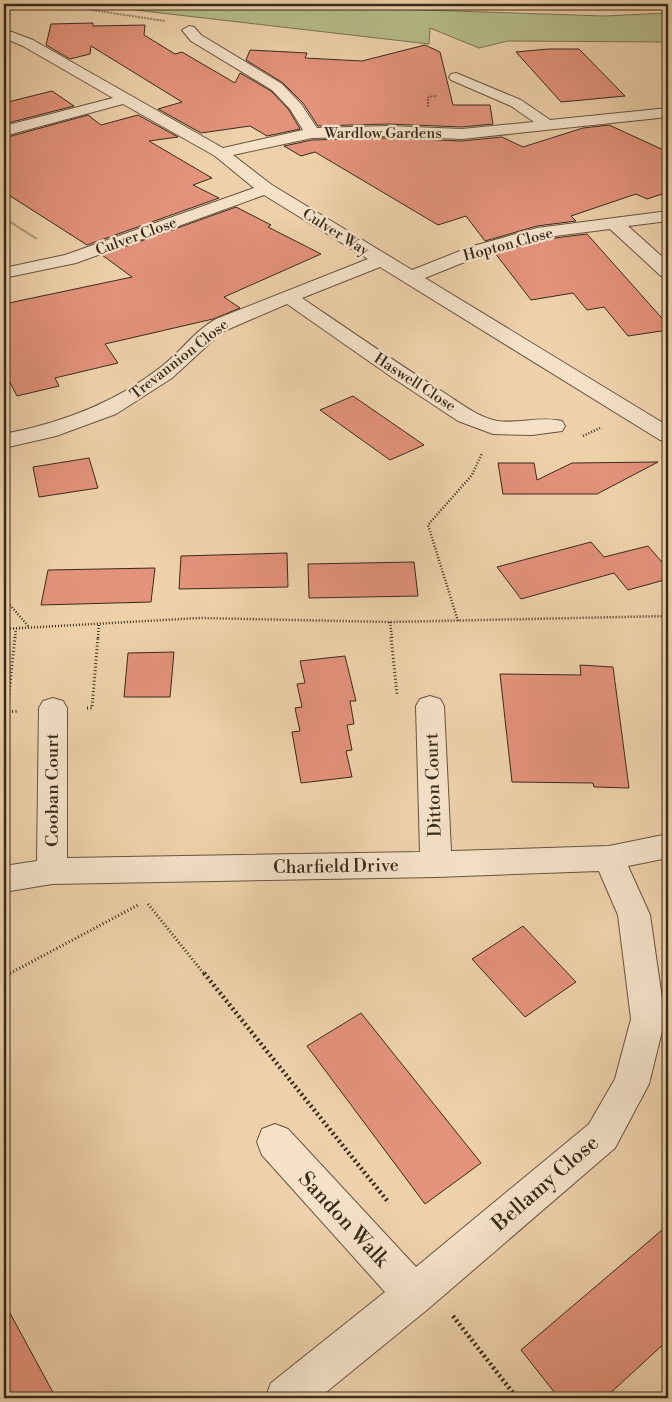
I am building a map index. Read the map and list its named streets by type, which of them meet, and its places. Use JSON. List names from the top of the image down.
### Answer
{
  "streets": {
    "street": [
      "Wardlow Gardens",
      "Culver Way",
      "Culver Close",
      "Hopton Close",
      "Trevannion Close",
      "Haswell Close",
      "Ditton Court",
      "Cooban Court",
      "Charfield Drive",
      "Bellamy Close",
      "Sandon Walk"
    ]
  },
  "crossings": [
    ["Wardlow Gardens", "Culver Way"],
    ["Culver Way", "Culver Close"],
    ["Culver Way", "Hopton Close"],
    ["Culver Way", "Trevannion Close"],
    ["Trevannion Close", "Haswell Close"],
    ["Ditton Court", "Charfield Drive"],
    ["Cooban Court", "Charfield Drive"],
    ["Charfield Drive", "Bellamy Close"],
    ["Bellamy Close", "Sandon Walk"]
  ]
}
